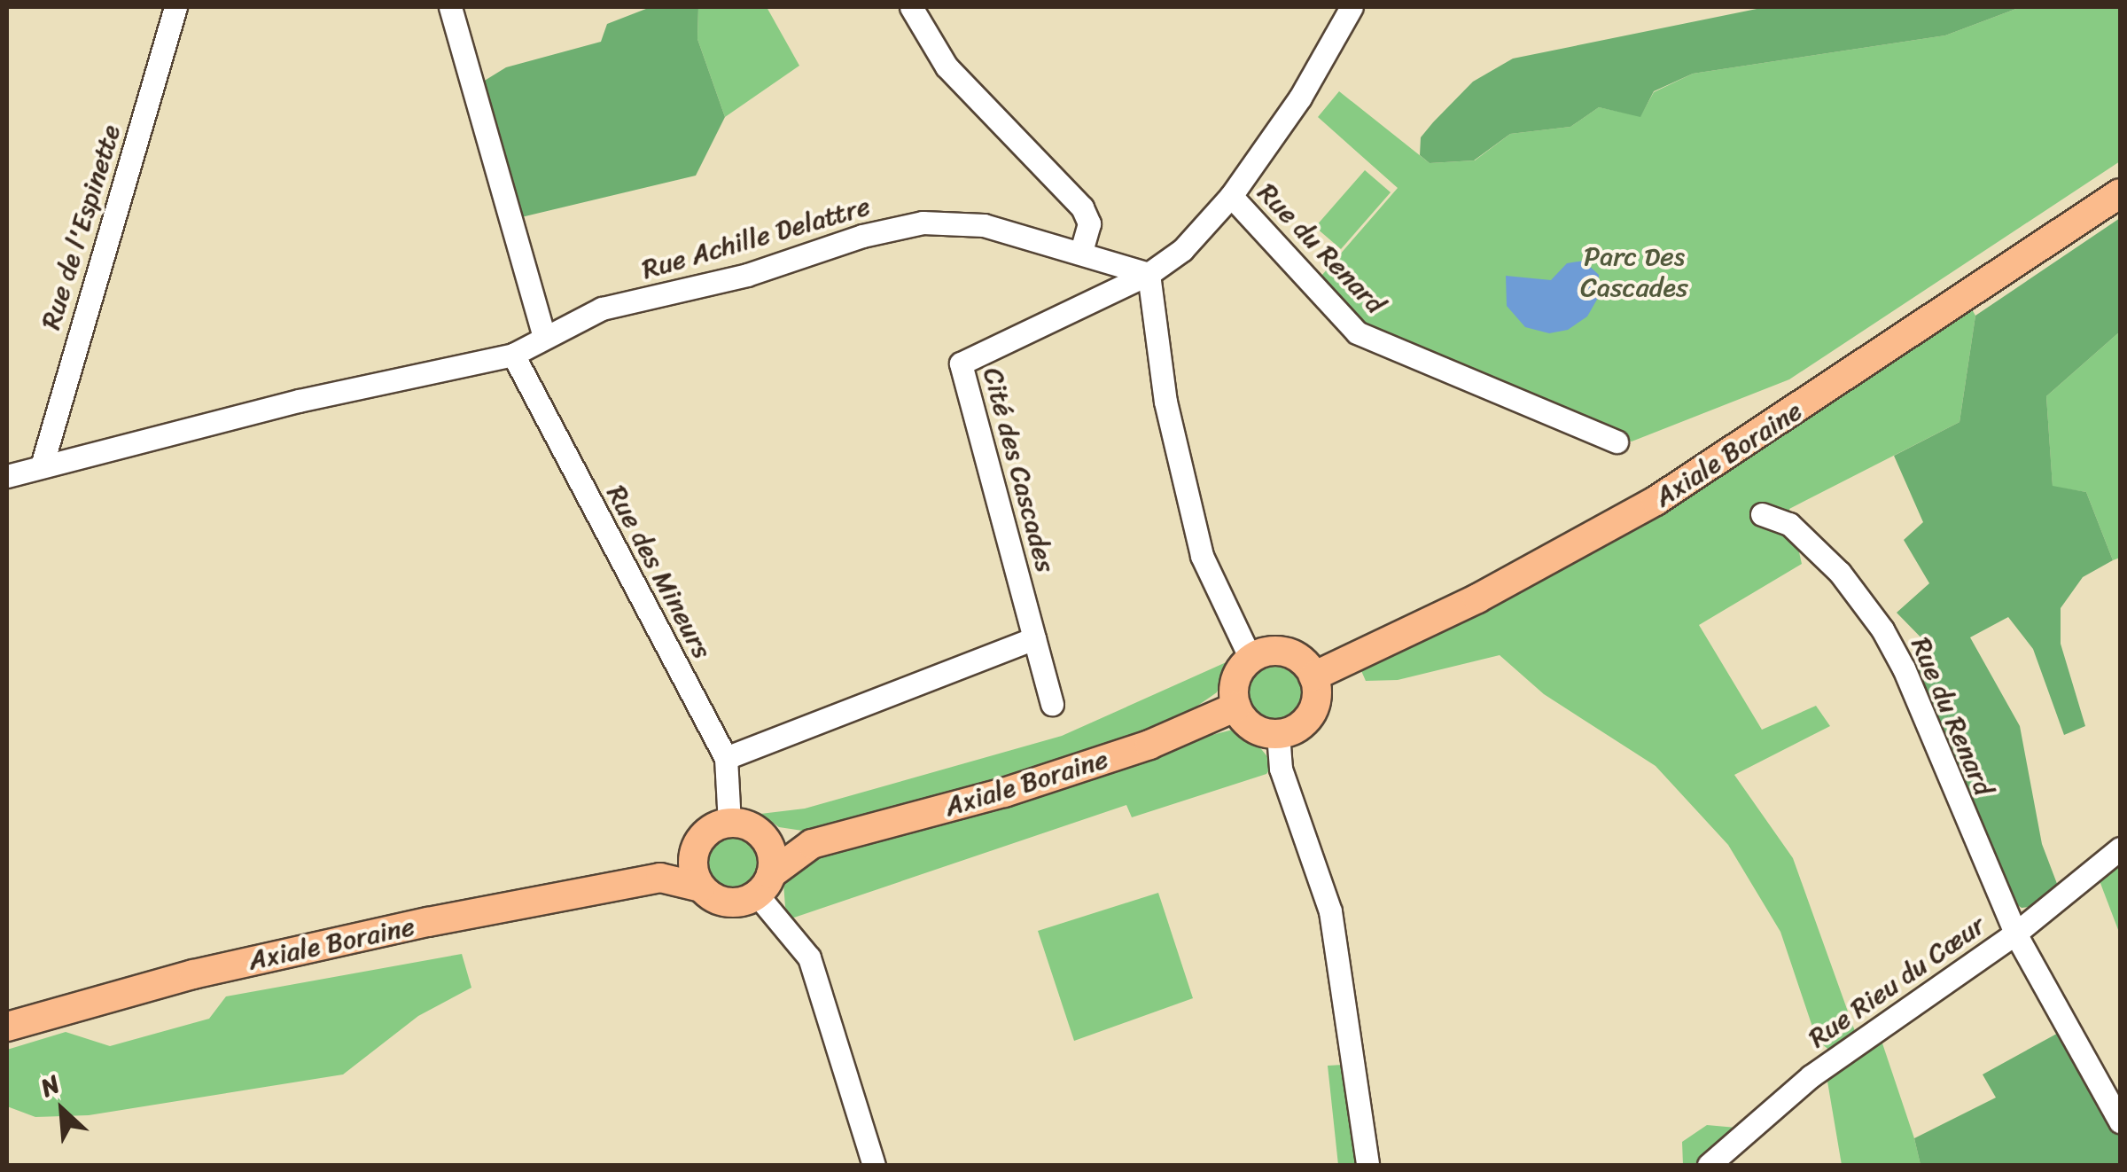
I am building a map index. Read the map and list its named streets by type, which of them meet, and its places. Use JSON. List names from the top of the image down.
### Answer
{
  "streets": {
    "main road": ["Axiale Boraine"],
    "street": [
      "Rue de l'Espinette",
      "Rue Achille Delattre",
      "Rue du Renard",
      "Cité des Cascades",
      "Rue des Mineurs",
      "Rue Rieu du Cœur"
    ]
  },
  "crossings": [
    ["Rue de l'Espinette", "Rue Achille Delattre"],
    ["Rue Achille Delattre", "Cité des Cascades"],
    ["Rue Achille Delattre", "Rue des Mineurs"],
    ["Rue du Renard", "Rue Rieu du Cœur"]
  ],
  "parks": ["Parc Des Cascades"],
  "north": "top left"
}
